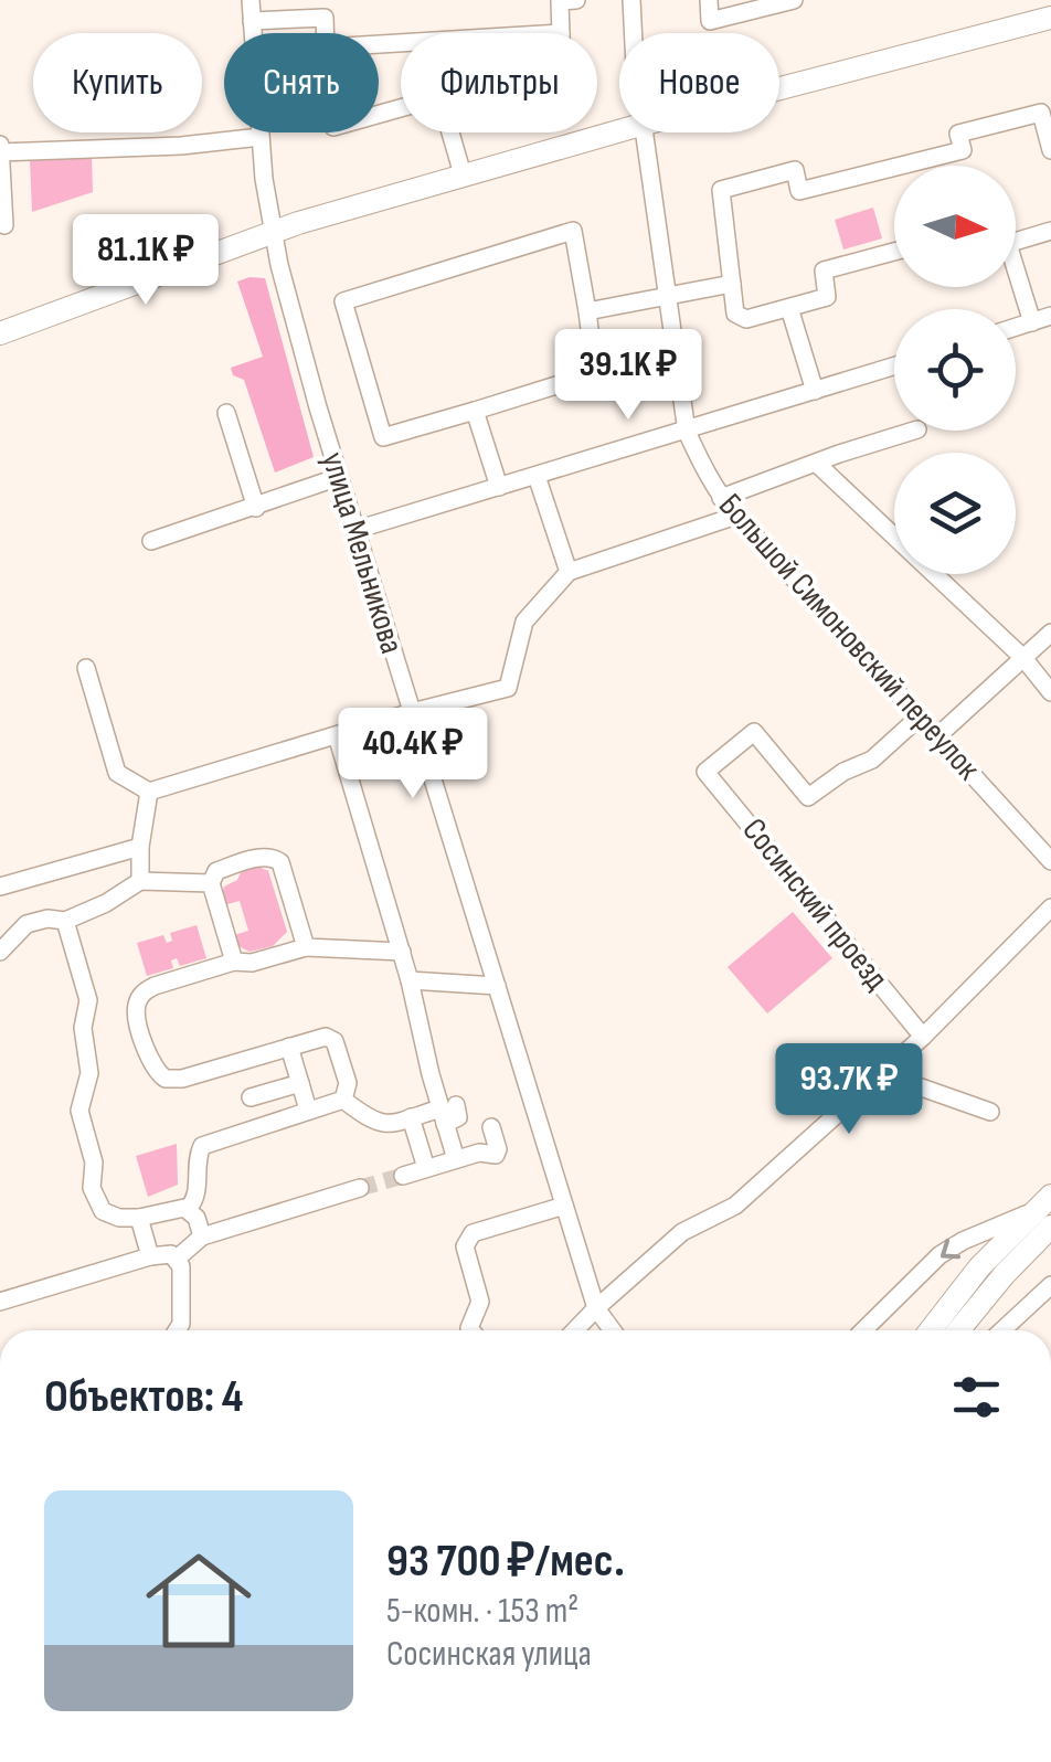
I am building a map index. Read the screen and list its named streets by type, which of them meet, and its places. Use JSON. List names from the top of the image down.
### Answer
{
  "streets": {
    "street": ["улица Мельникова", "Большой Симоновский переулок", "Сосинский проезд"]
  },
  "crossings": [
    ["Большой Симоновский переулок", "Сосинский проезд"]
  ],
  "north": "right",
  "page": {
    "chip": [
      "Купить",
      "Снять",
      "Фильтры",
      "Новое"
    ],
    "price": [
      "81.1K ₽",
      "39.1K ₽",
      "40.4K ₽",
      "93.7K ₽"
    ],
    "heading": "Объектов: 4",
    "list": [
      {
        "name": "93 700 ₽/мес.",
        "note": "5-комн. · 153 m² · Сосинская улица"
      }
    ]
  }
}
